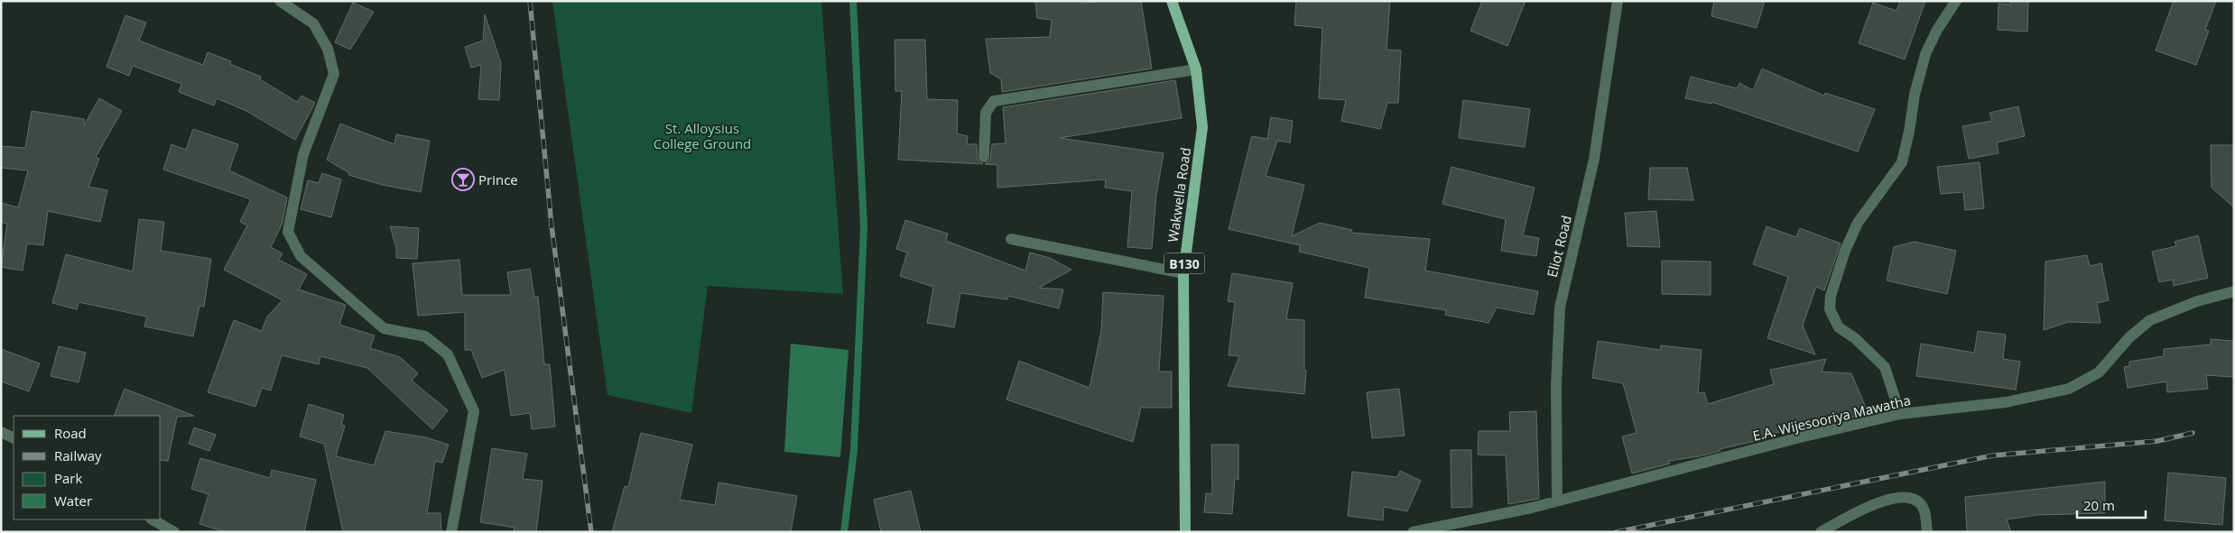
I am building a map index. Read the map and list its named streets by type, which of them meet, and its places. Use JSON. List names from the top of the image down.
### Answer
{
  "streets": {
    "main road": ["Wakwella Road", "B130"],
    "street": ["Eliot Road", "E.A. Wijesooriya Mawatha"]
  },
  "crossings": [
    ["Eliot Road", "E.A. Wijesooriya Mawatha"]
  ],
  "parks": ["St. Alloysius College Ground"],
  "places": {
    "bar": ["Prince"]
  },
  "legend": [
    "Road",
    "Railway",
    "Park",
    "Water"
  ],
  "scale_bar": "20 m"
}
